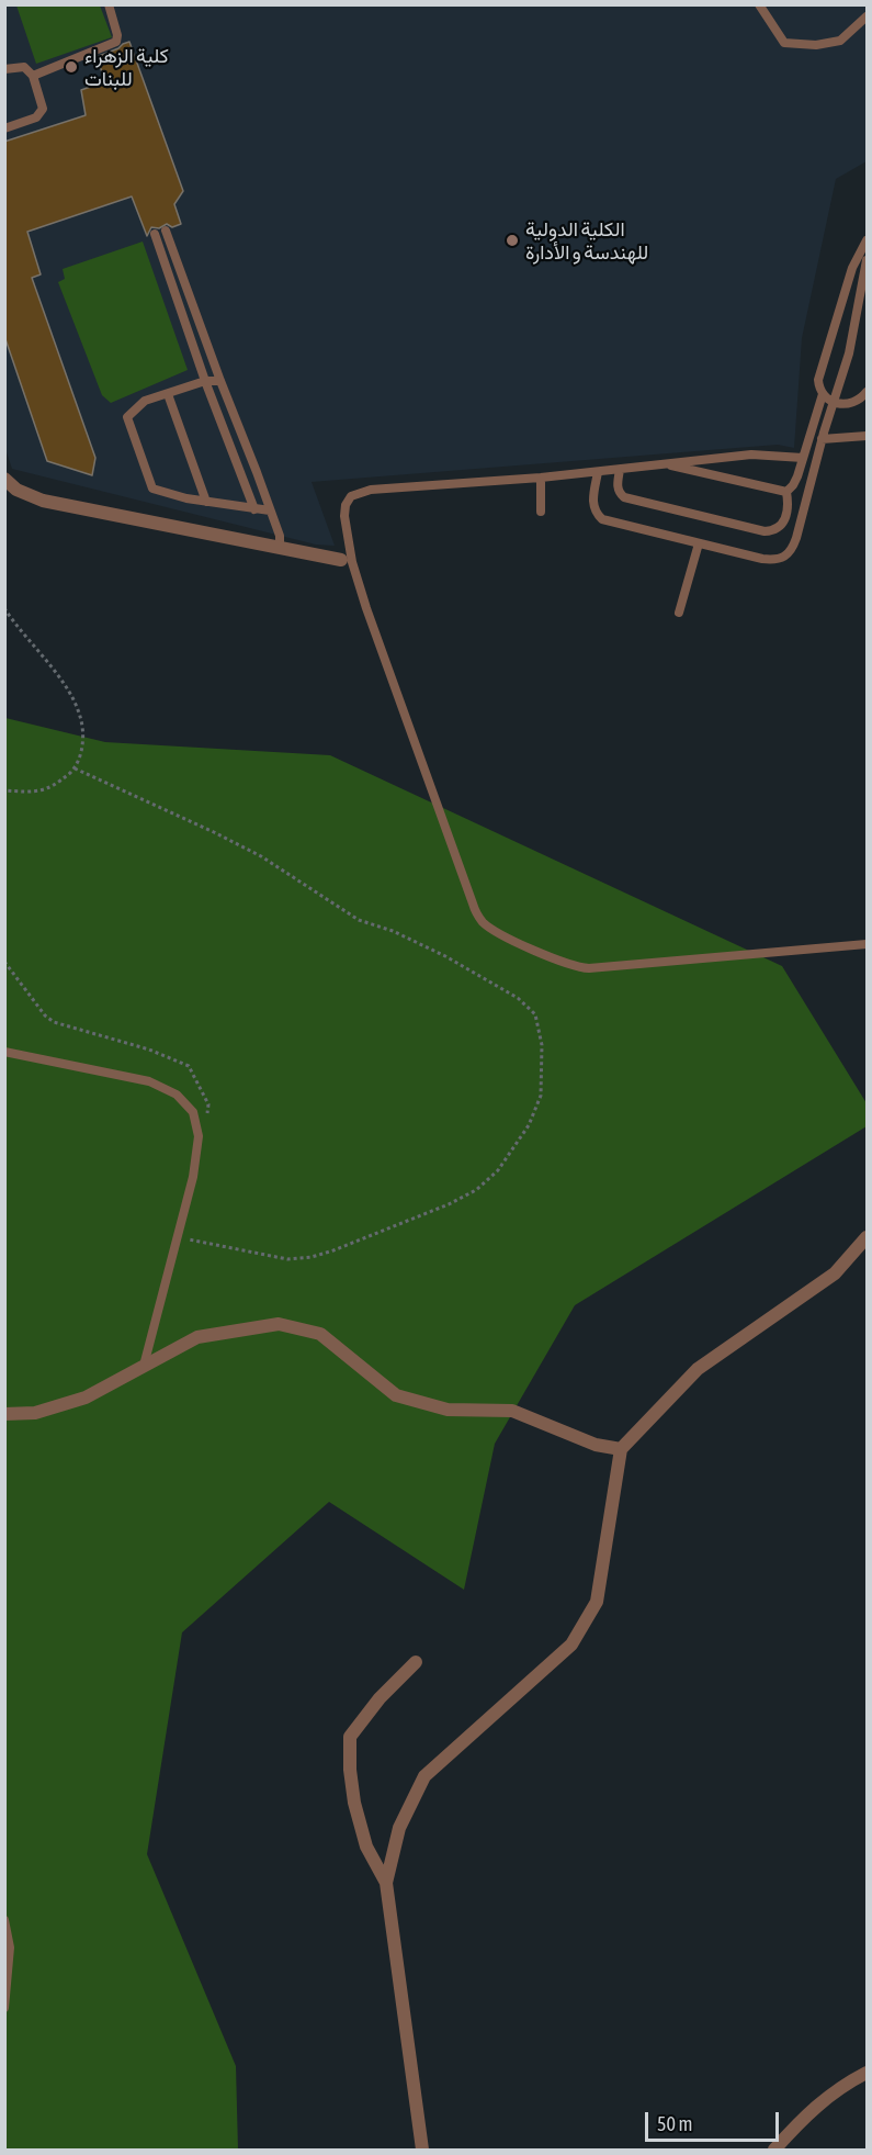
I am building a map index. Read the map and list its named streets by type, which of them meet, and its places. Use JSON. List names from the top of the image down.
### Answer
{
  "places": ["كلية الزهراء للبنات", "الكلية الدولية للهندسة و الأدارة"],
  "scale_bar": "50 m"
}
